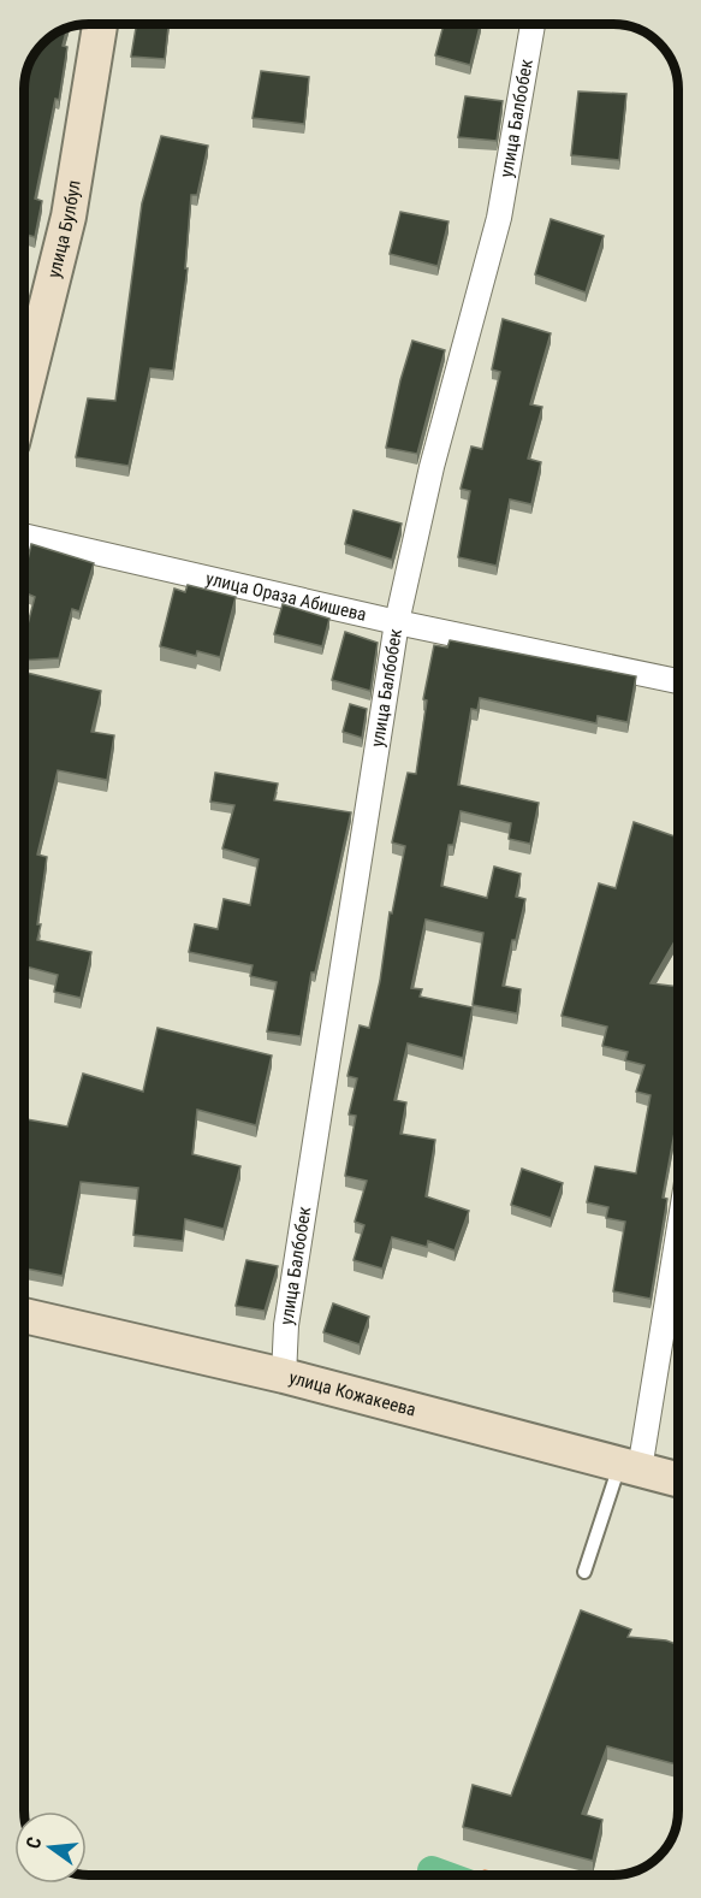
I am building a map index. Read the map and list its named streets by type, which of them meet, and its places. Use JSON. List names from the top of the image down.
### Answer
{
  "streets": {
    "street": [
      "улица Балбобек",
      "улица Булбул",
      "улица Ораза Абишева",
      "улица Кожакеева"
    ]
  },
  "crossings": [
    ["улица Балбобек", "улица Ораза Абишева"],
    ["улица Балбобек", "улица Кожакеева"]
  ],
  "north": "left"
}
